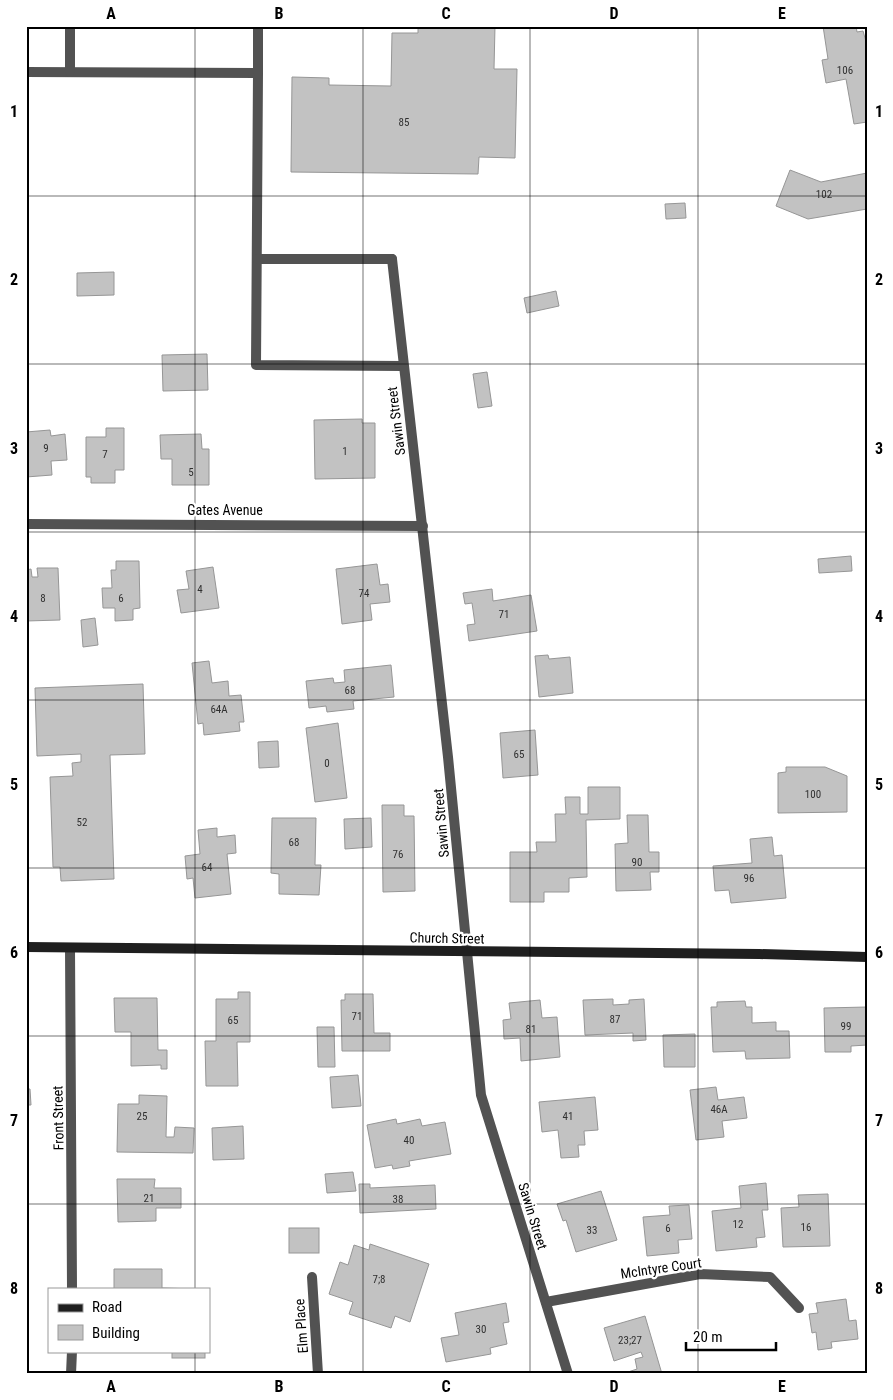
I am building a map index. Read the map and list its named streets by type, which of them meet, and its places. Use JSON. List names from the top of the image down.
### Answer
{
  "streets": {
    "street": [
      "Sawin Street",
      "Gates Avenue",
      "Church Street",
      "Front Street",
      "McIntyre Court",
      "Elm Place"
    ]
  },
  "crossings": [
    ["Sawin Street", "Gates Avenue"],
    ["Sawin Street", "Church Street"],
    ["Sawin Street", "McIntyre Court"],
    ["Church Street", "Front Street"]
  ],
  "house_numbers": [
    "106",
    "85",
    "102",
    "9",
    "1",
    "7",
    "5",
    "4",
    "74",
    "8",
    "6",
    "71",
    "68",
    "64A",
    "65",
    "0",
    "100",
    "52",
    "68",
    "76",
    "90",
    "64",
    "96",
    "71",
    "87",
    "65",
    "99",
    "81",
    "46A",
    "25",
    "41",
    "40",
    "21",
    "38",
    "12",
    "16",
    "6",
    "33",
    "7;8",
    "30",
    "23;27"
  ],
  "legend": ["Road", "Building"],
  "scale_bar": "20 m",
  "grid": {
    "columns": [
      "A",
      "B",
      "C",
      "D",
      "E"
    ],
    "rows": [
      "1",
      "2",
      "3",
      "4",
      "5",
      "6",
      "7",
      "8"
    ]
  }
}
